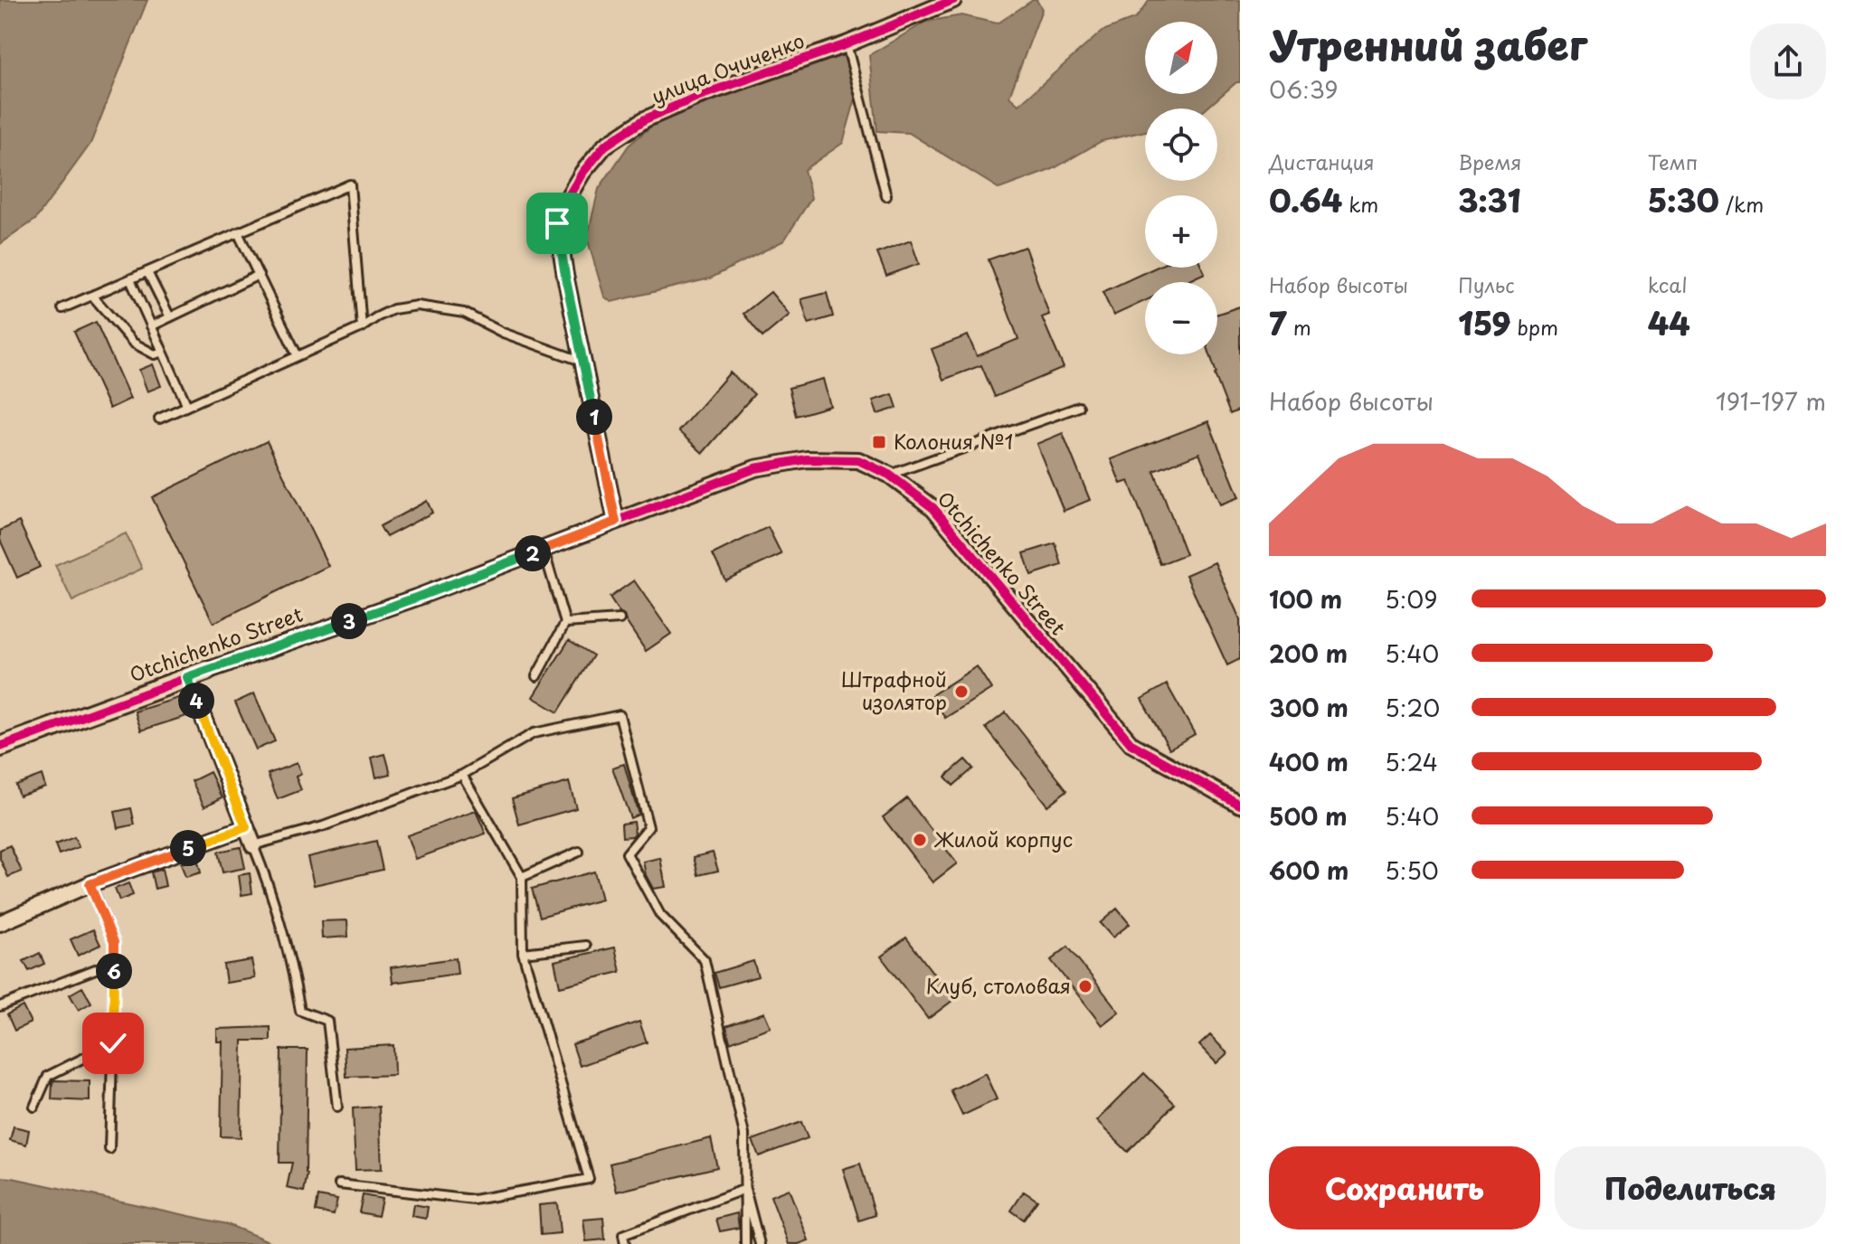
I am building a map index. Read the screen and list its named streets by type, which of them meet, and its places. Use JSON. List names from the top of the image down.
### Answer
{
  "streets": {
    "street": ["улица Очиченко", "Otchichenko Street"]
  },
  "crossings": [
    ["улица Очиченко", "Otchichenko Street"]
  ],
  "places": {
    "transit": ["Колония №1"],
    "other": ["Штрафной изолятор", "Жилой корпус", "Клуб, столовая"]
  },
  "north": "top right",
  "page": {
    "heading": ["Утренний забег", "06:39"],
    "map_buttons": ["+", "−"],
    "stats": [
      ["Дистанция", "0.64 km"],
      ["Время", "3:31"],
      ["Темп", "5:30 /km"],
      ["Набор высоты", "7 m"],
      ["Пульс", "159 bpm"],
      ["kcal", "44"]
    ],
    "chart": ["Набор высоты", "191–197 m"],
    "pins": [
      "1",
      "2",
      "3",
      "4",
      "5",
      "6"
    ],
    "list": [
      {
        "name": "100 m",
        "note": "5:09"
      },
      {
        "name": "200 m",
        "note": "5:40"
      },
      {
        "name": "300 m",
        "note": "5:20"
      },
      {
        "name": "400 m",
        "note": "5:24"
      },
      {
        "name": "500 m",
        "note": "5:40"
      },
      {
        "name": "600 m",
        "note": "5:50"
      }
    ],
    "buttons": ["Сохранить", "Поделиться"]
  }
}
